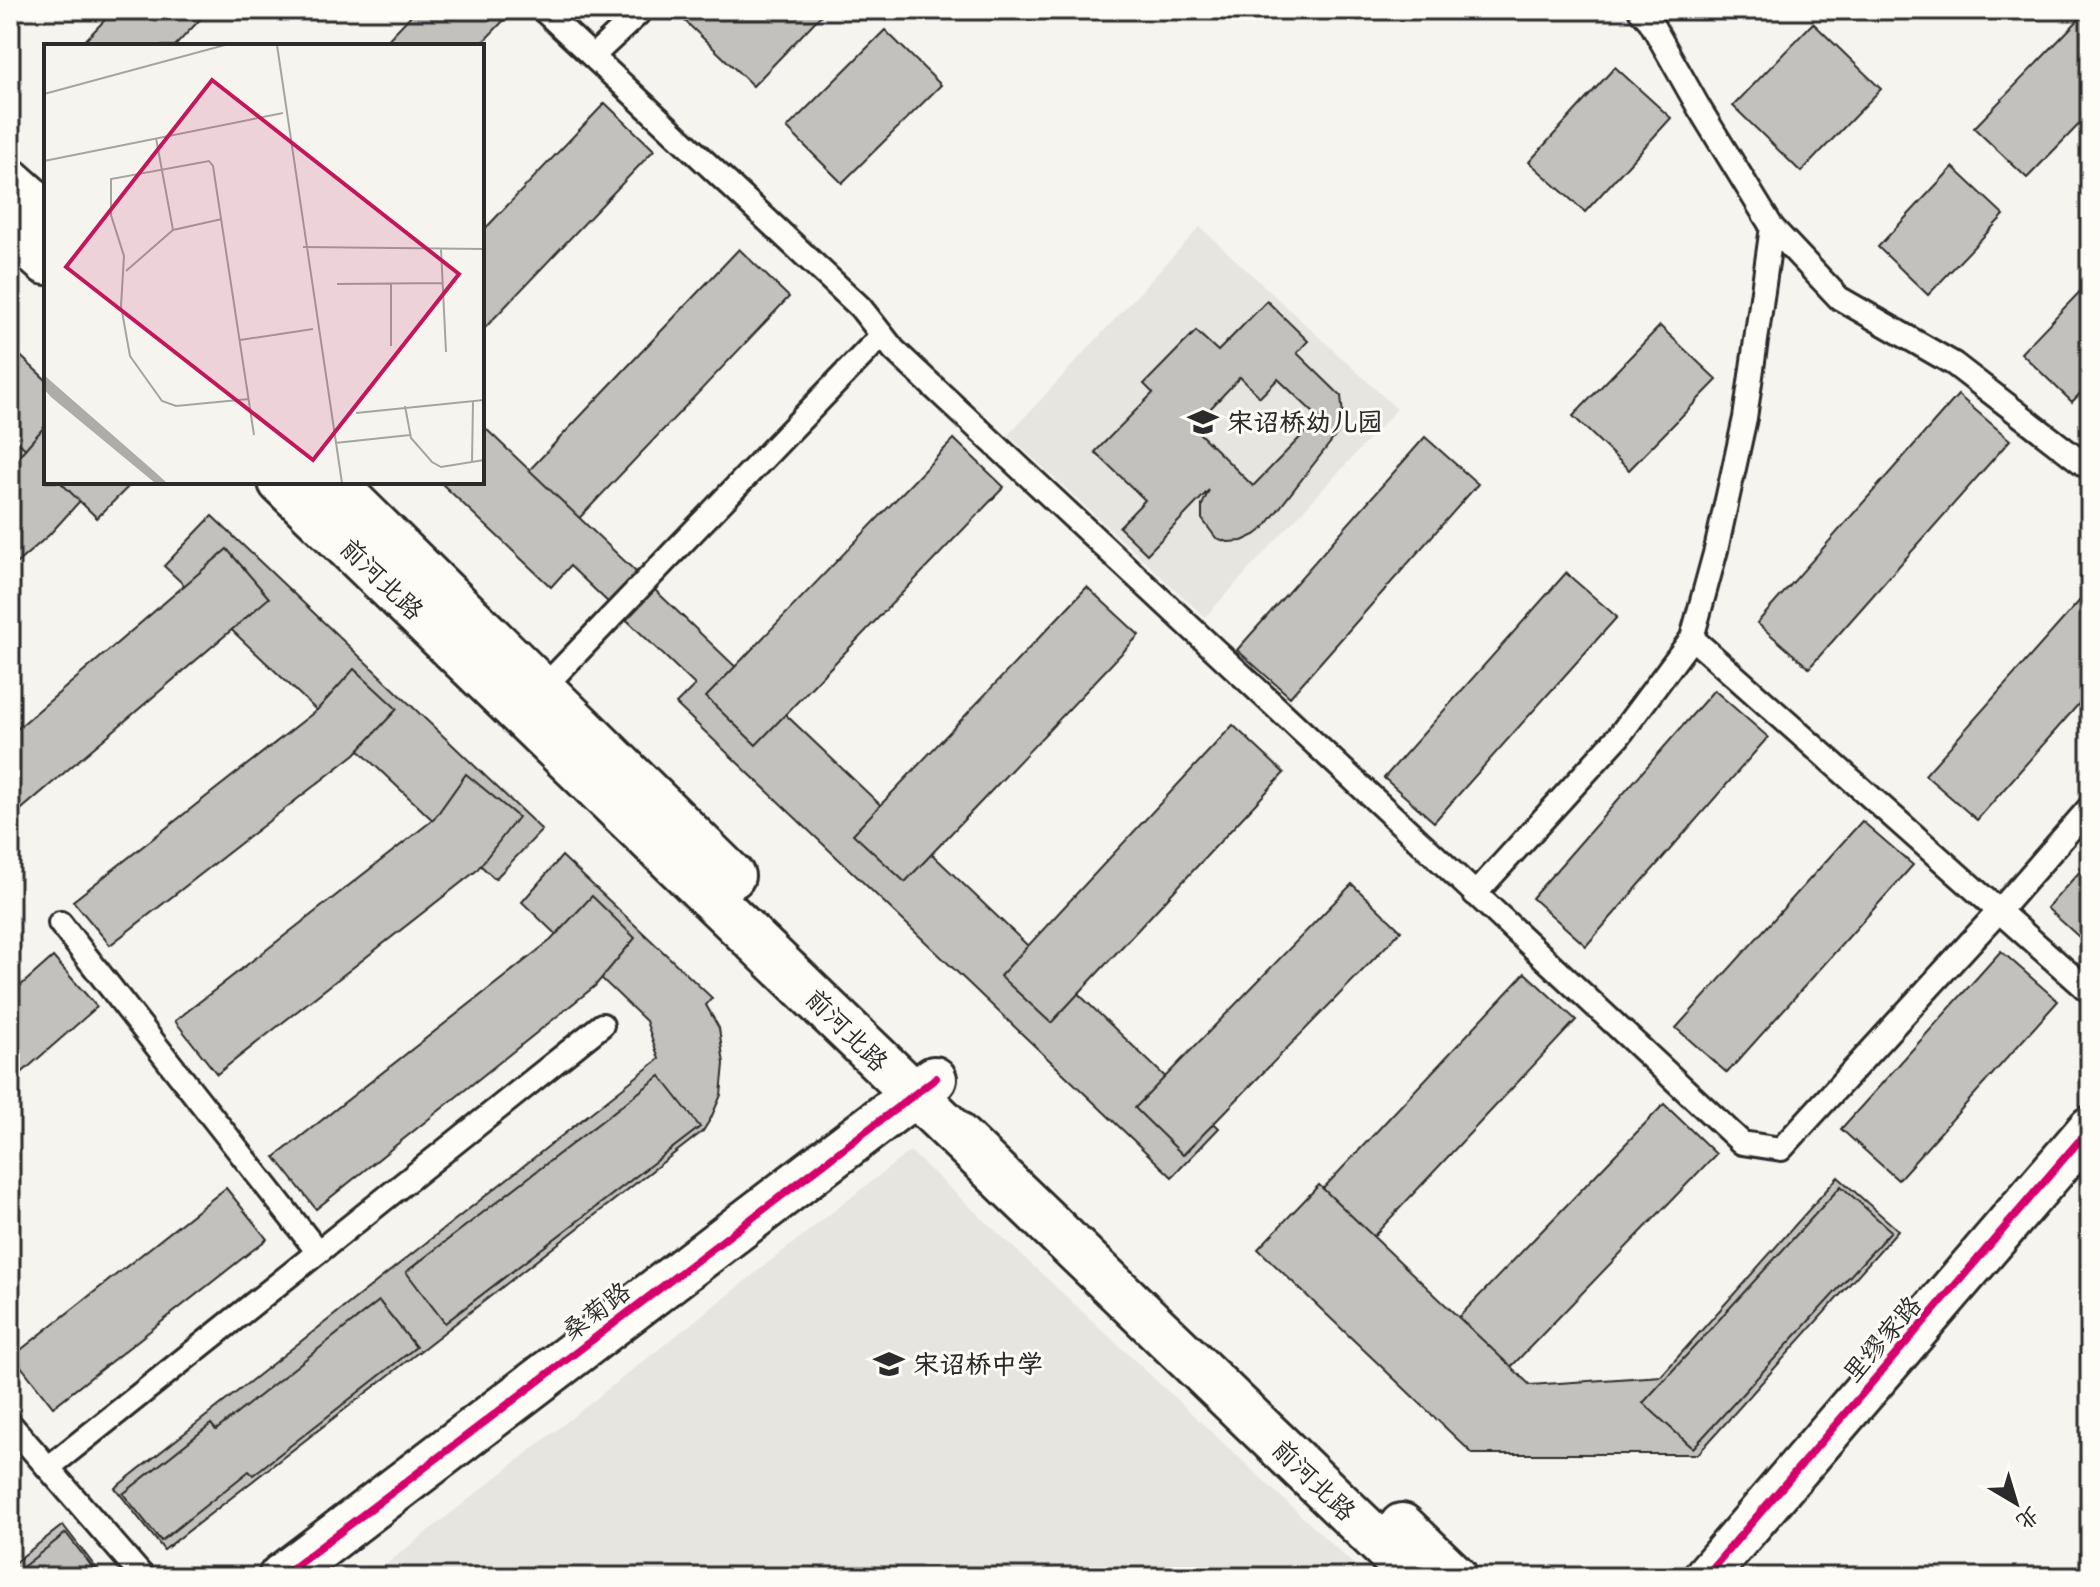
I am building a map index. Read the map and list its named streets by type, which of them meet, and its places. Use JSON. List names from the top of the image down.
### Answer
{
  "streets": {
    "main road": ["前河北路", "桑菊路"],
    "street": ["里缪家路"]
  },
  "crossings": [
    ["前河北路", "桑菊路"]
  ],
  "places": {
    "school or university": ["宋诏桥幼儿园", "宋诏桥中学"]
  },
  "north": "bottom right"
}
